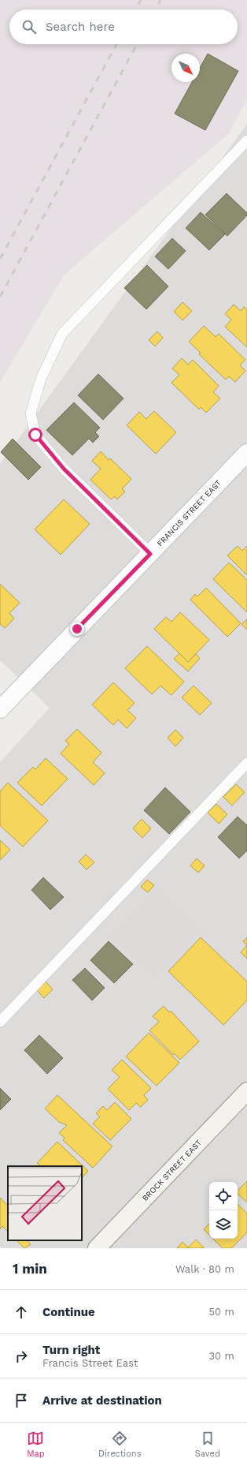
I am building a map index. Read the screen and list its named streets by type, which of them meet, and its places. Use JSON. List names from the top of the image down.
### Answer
{
  "streets": {
    "street": ["FRANCIS STREET EAST", "BROCK STREET EAST"]
  },
  "north": "bottom right",
  "page": {
    "search": "Search here",
    "heading": ["1 min", "Walk · 80 m"],
    "list": [
      ["Continue", "50 m"],
      ["Turn right", "Francis Street East", "30 m"],
      "Arrive at destination"
    ],
    "nav": ["Map", "Directions", "Saved"]
  }
}
